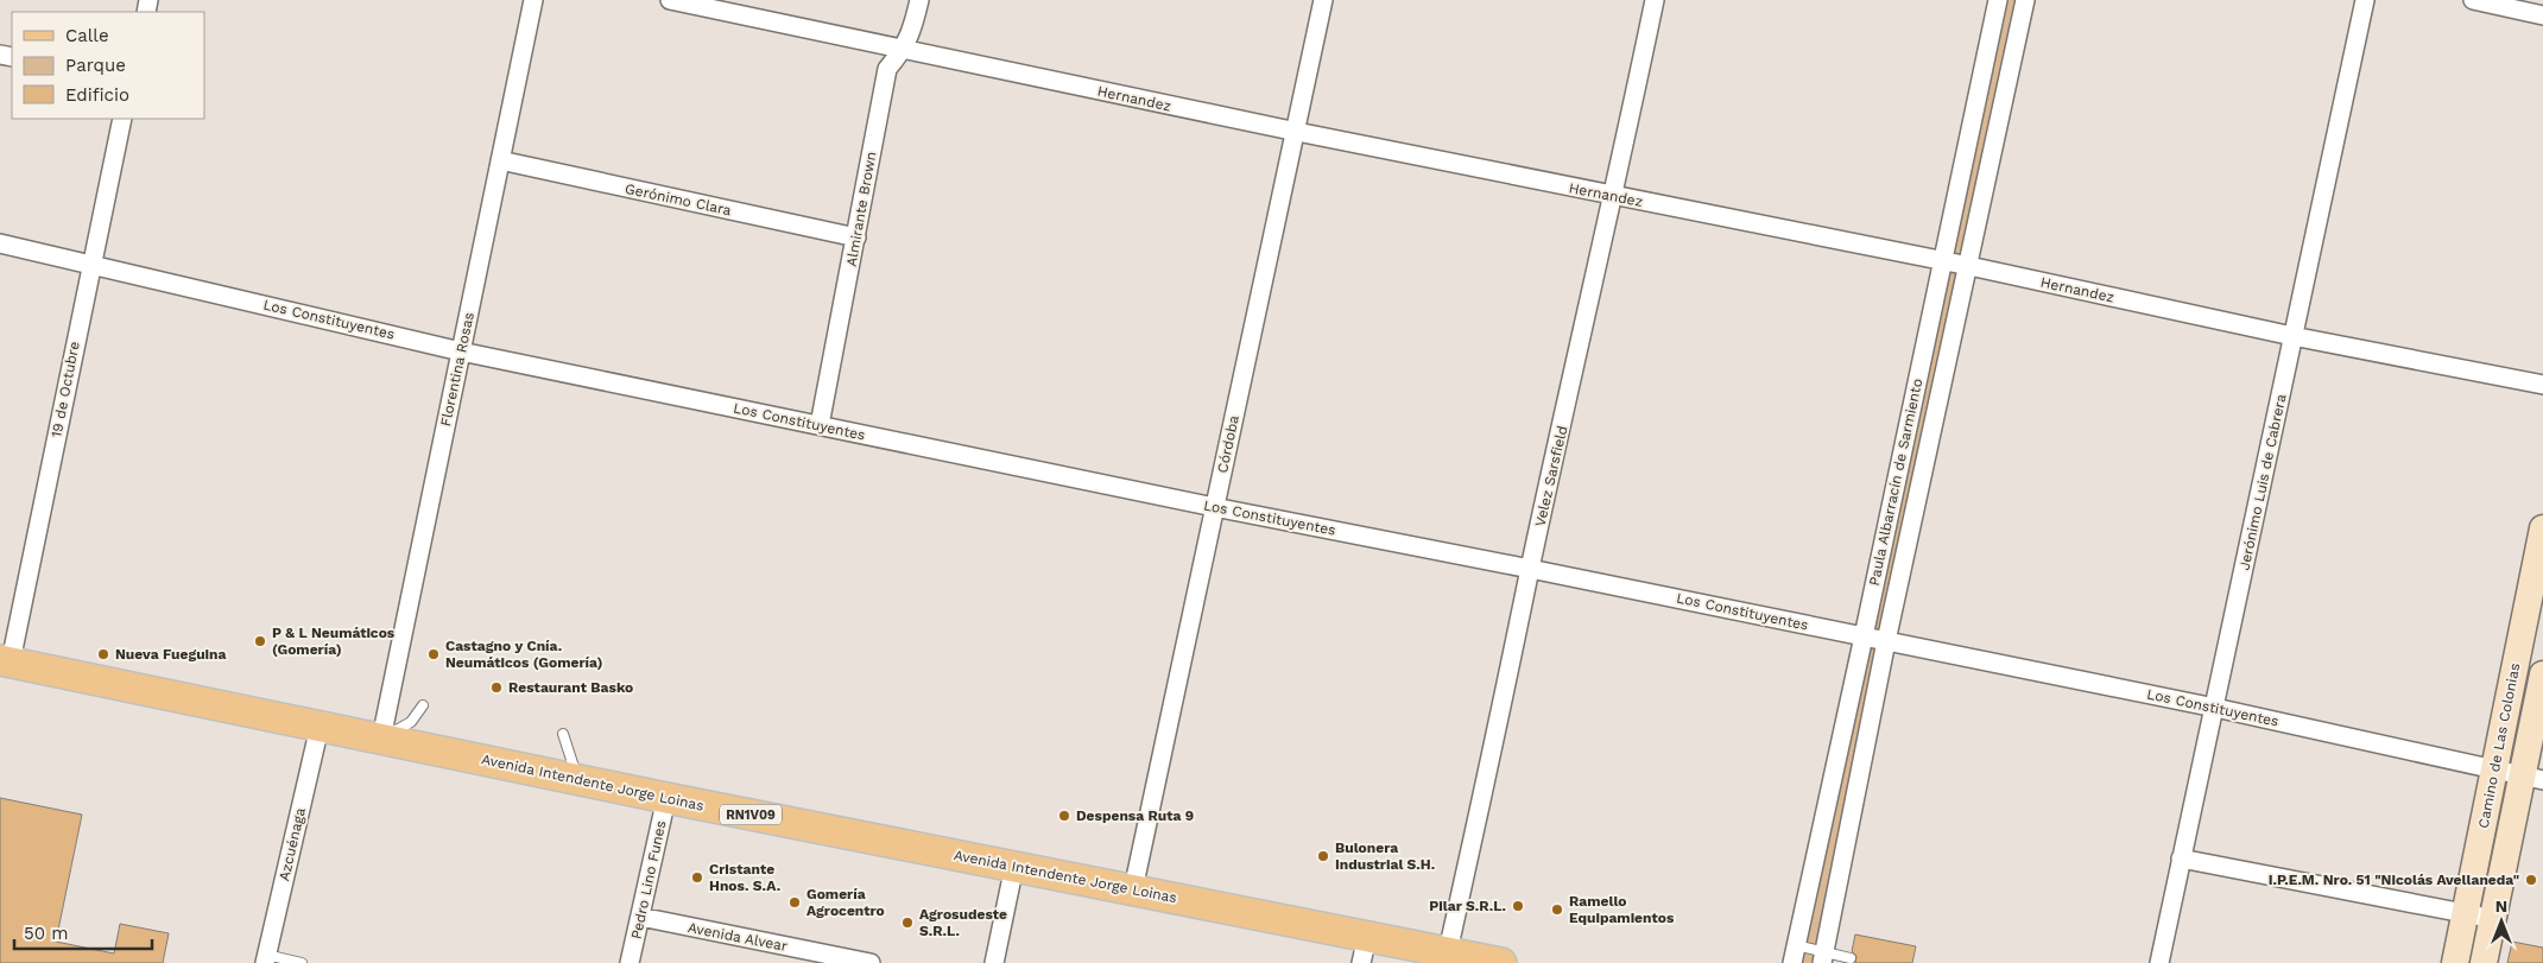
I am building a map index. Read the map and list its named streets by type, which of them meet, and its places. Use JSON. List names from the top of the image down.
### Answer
{
  "streets": {
    "main road": ["Camino de Las Colonias", "Avenida Intendente Jorge Loinas", "RN1V09"],
    "street": [
      "Hernandez",
      "Gerónimo Clara",
      "Almirante Brown",
      "Los Constituyentes",
      "Florentina Rosas",
      "19 de Octubre",
      "Córdoba",
      "Velez Sarsfield",
      "Paula Albarracín de Sarmiento",
      "Jerónimo Luis de Cabrera",
      "Azcuénaga",
      "Pedro Lino Funes",
      "Avenida Alvear"
    ]
  },
  "crossings": [
    ["Hernandez", "Almirante Brown"],
    ["Hernandez", "Córdoba"],
    ["Hernandez", "Velez Sarsfield"],
    ["Hernandez", "Paula Albarracín de Sarmiento"],
    ["Hernandez", "Jerónimo Luis de Cabrera"],
    ["Gerónimo Clara", "Almirante Brown"],
    ["Gerónimo Clara", "Florentina Rosas"],
    ["Almirante Brown", "Los Constituyentes"],
    ["Los Constituyentes", "Florentina Rosas"],
    ["Los Constituyentes", "19 de Octubre"],
    ["Los Constituyentes", "Córdoba"],
    ["Los Constituyentes", "Velez Sarsfield"],
    ["Los Constituyentes", "Paula Albarracín de Sarmiento"],
    ["Los Constituyentes", "Jerónimo Luis de Cabrera"],
    ["Los Constituyentes", "Camino de Las Colonias"],
    ["Florentina Rosas", "Avenida Intendente Jorge Loinas"],
    ["19 de Octubre", "Avenida Intendente Jorge Loinas"],
    ["Córdoba", "Avenida Intendente Jorge Loinas"],
    ["Velez Sarsfield", "Avenida Intendente Jorge Loinas"],
    ["Avenida Intendente Jorge Loinas", "Azcuénaga"],
    ["Avenida Intendente Jorge Loinas", "Pedro Lino Funes"],
    ["Pedro Lino Funes", "Avenida Alvear"]
  ],
  "places": [
    "P & L Neumáticos (Gomería)",
    "Nueva Fueguina",
    "Castagno y Cnía. Neumáticos (Gomería)",
    "Restaurant Basko",
    "Despensa Ruta 9",
    "Bulonera Industrial S.H.",
    "Cristante Hnos. S.A.",
    "I.P.E.M. Nro. 51 \"Nicolás Avellaneda\"",
    "Gomería Agrocentro",
    "Pilar S.R.L.",
    "Ramello Equipamientos",
    "Agrosudeste S.R.L."
  ],
  "legend": ["Calle", "Parque", "Edificio"],
  "scale_bar": "50 m",
  "north": "top"
}
